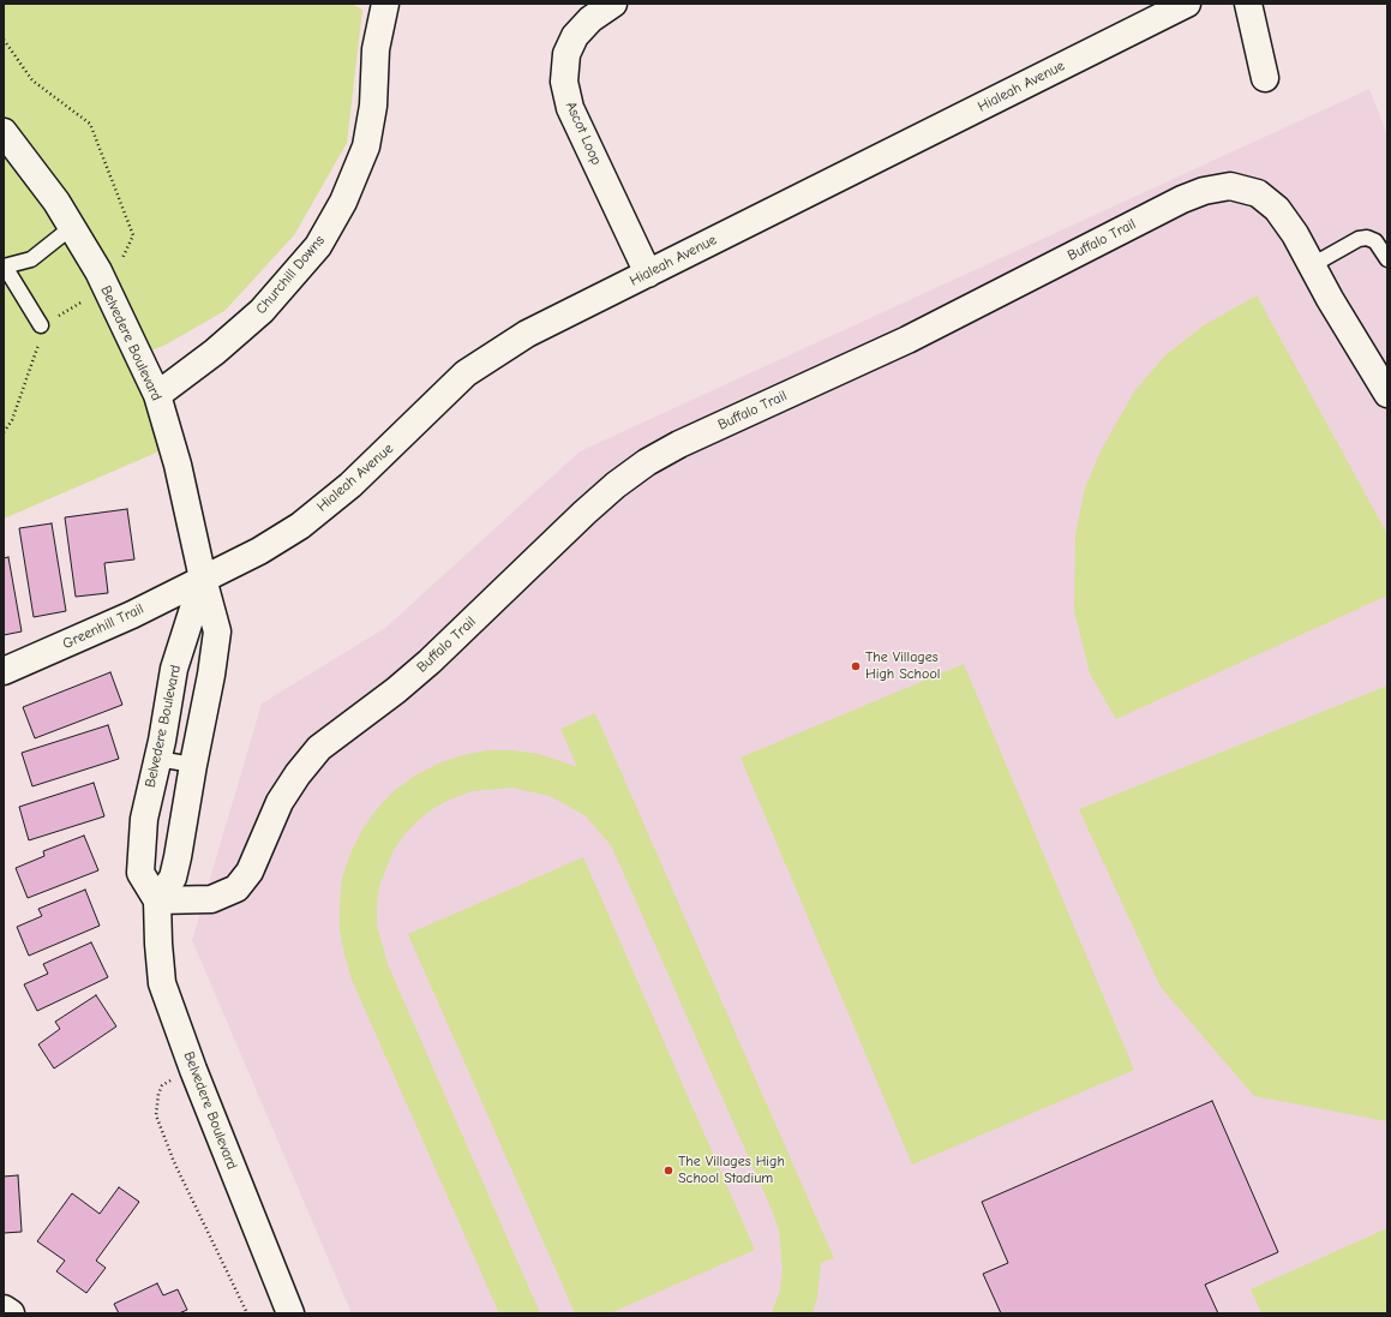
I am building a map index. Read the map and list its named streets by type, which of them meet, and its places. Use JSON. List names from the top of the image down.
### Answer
{
  "streets": {
    "street": [
      "Hialeah Avenue",
      "Ascot Loop",
      "Buffalo Trail",
      "Churchill Downs",
      "Belvedere Boulevard",
      "Greenhill Trail"
    ]
  },
  "crossings": [
    ["Hialeah Avenue", "Ascot Loop"],
    ["Hialeah Avenue", "Belvedere Boulevard"],
    ["Hialeah Avenue", "Greenhill Trail"],
    ["Buffalo Trail", "Belvedere Boulevard"],
    ["Churchill Downs", "Belvedere Boulevard"],
    ["Belvedere Boulevard", "Greenhill Trail"]
  ],
  "places": ["The Villages High School", "The Villages High School Stadium"]
}
